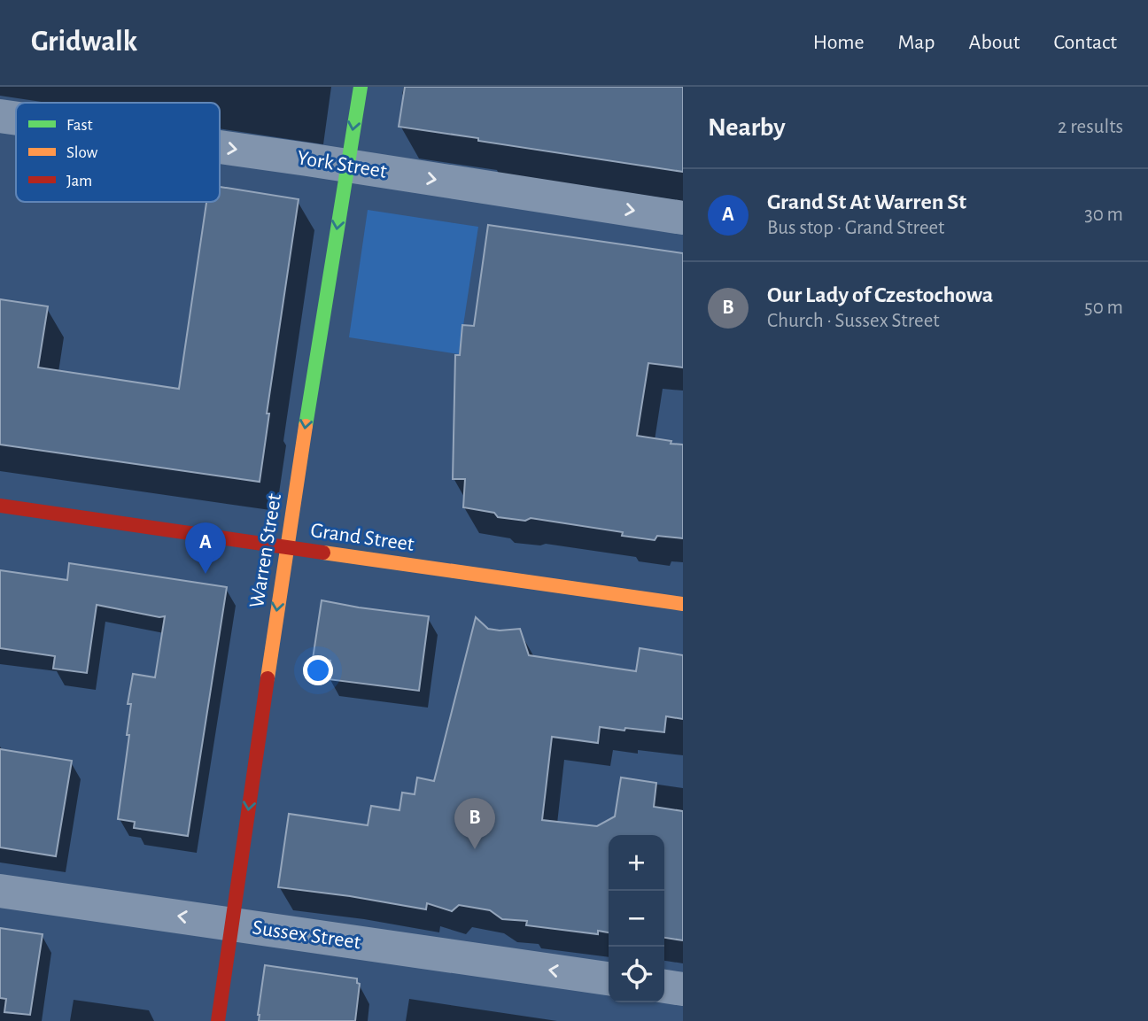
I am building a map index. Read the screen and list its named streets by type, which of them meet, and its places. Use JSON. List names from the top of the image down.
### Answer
{
  "streets": {
    "street": [
      "York Street",
      "Grand Street",
      "Warren Street",
      "Sussex Street"
    ]
  },
  "crossings": [
    ["York Street", "Warren Street"],
    ["Grand Street", "Warren Street"],
    ["Warren Street", "Sussex Street"]
  ],
  "one_way": ["York Street", "Warren Street", "Sussex Street"],
  "legend": ["Fast", "Slow", "Jam"],
  "page": {
    "header": "Gridwalk",
    "nav": [
      "Home",
      "Map",
      "About",
      "Contact"
    ],
    "heading": ["Nearby", "2 results"],
    "list": [
      {
        "mark": "A",
        "name": "Grand St At Warren St",
        "note": "Bus stop · Grand Street",
        "value": "30 m"
      },
      {
        "mark": "B",
        "name": "Our Lady of Czestochowa",
        "note": "Church · Sussex Street",
        "value": "50 m"
      }
    ],
    "pins": ["A", "B"],
    "map_buttons": ["+", "−"]
  }
}
